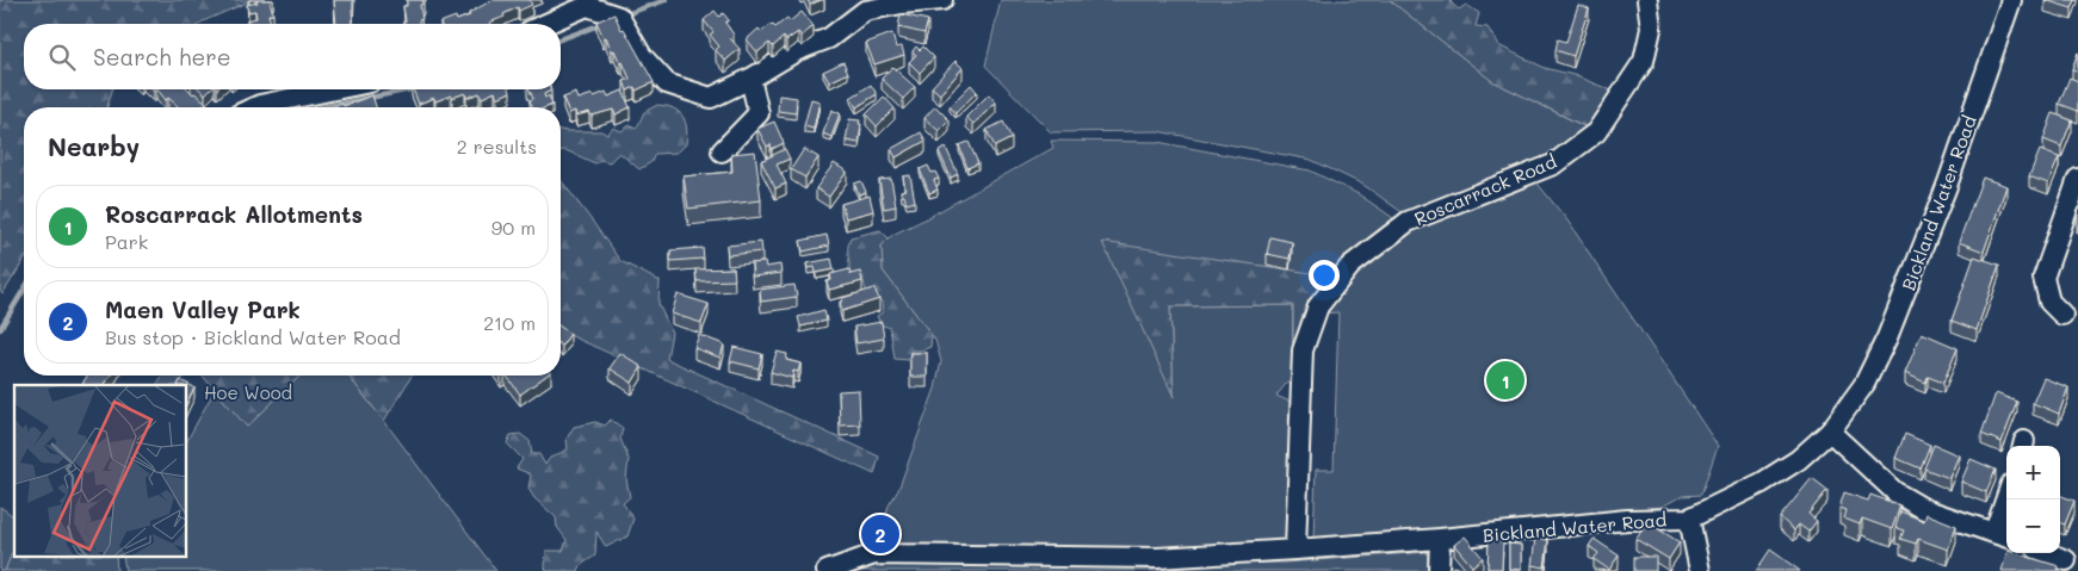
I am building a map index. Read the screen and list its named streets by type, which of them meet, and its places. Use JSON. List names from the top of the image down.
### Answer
{
  "streets": {
    "street": ["Roscarrack Road", "Bickland Water Road"]
  },
  "crossings": [
    ["Roscarrack Road", "Bickland Water Road"]
  ],
  "parks": ["Hoe Wood"],
  "page": {
    "search": "Search here",
    "heading": ["Nearby", "2 results"],
    "list": [
      {
        "mark": "1",
        "name": "Roscarrack Allotments",
        "note": "Park",
        "value": "90 m"
      },
      {
        "mark": "2",
        "name": "Maen Valley Park",
        "note": "Bus stop · Bickland Water Road",
        "value": "210 m"
      }
    ],
    "pins": ["1", "2"],
    "map_buttons": ["+", "−"]
  }
}
